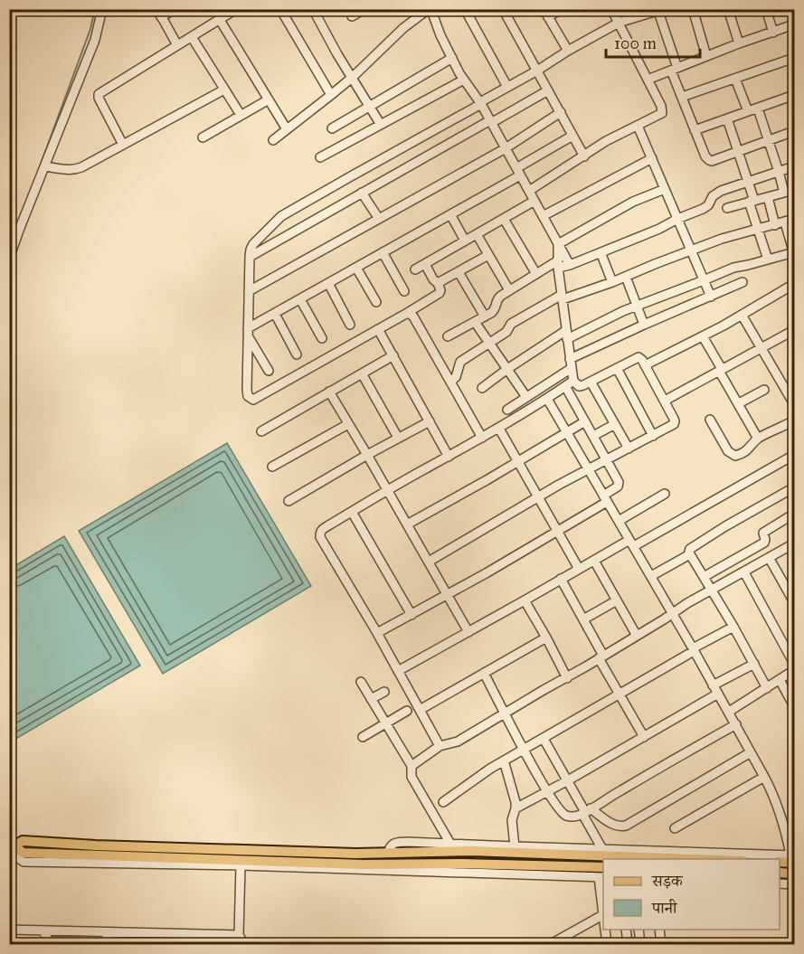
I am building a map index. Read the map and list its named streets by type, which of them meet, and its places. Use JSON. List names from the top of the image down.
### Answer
{
  "legend": ["सड़क", "पानी"],
  "scale_bar": "100 m"
}
